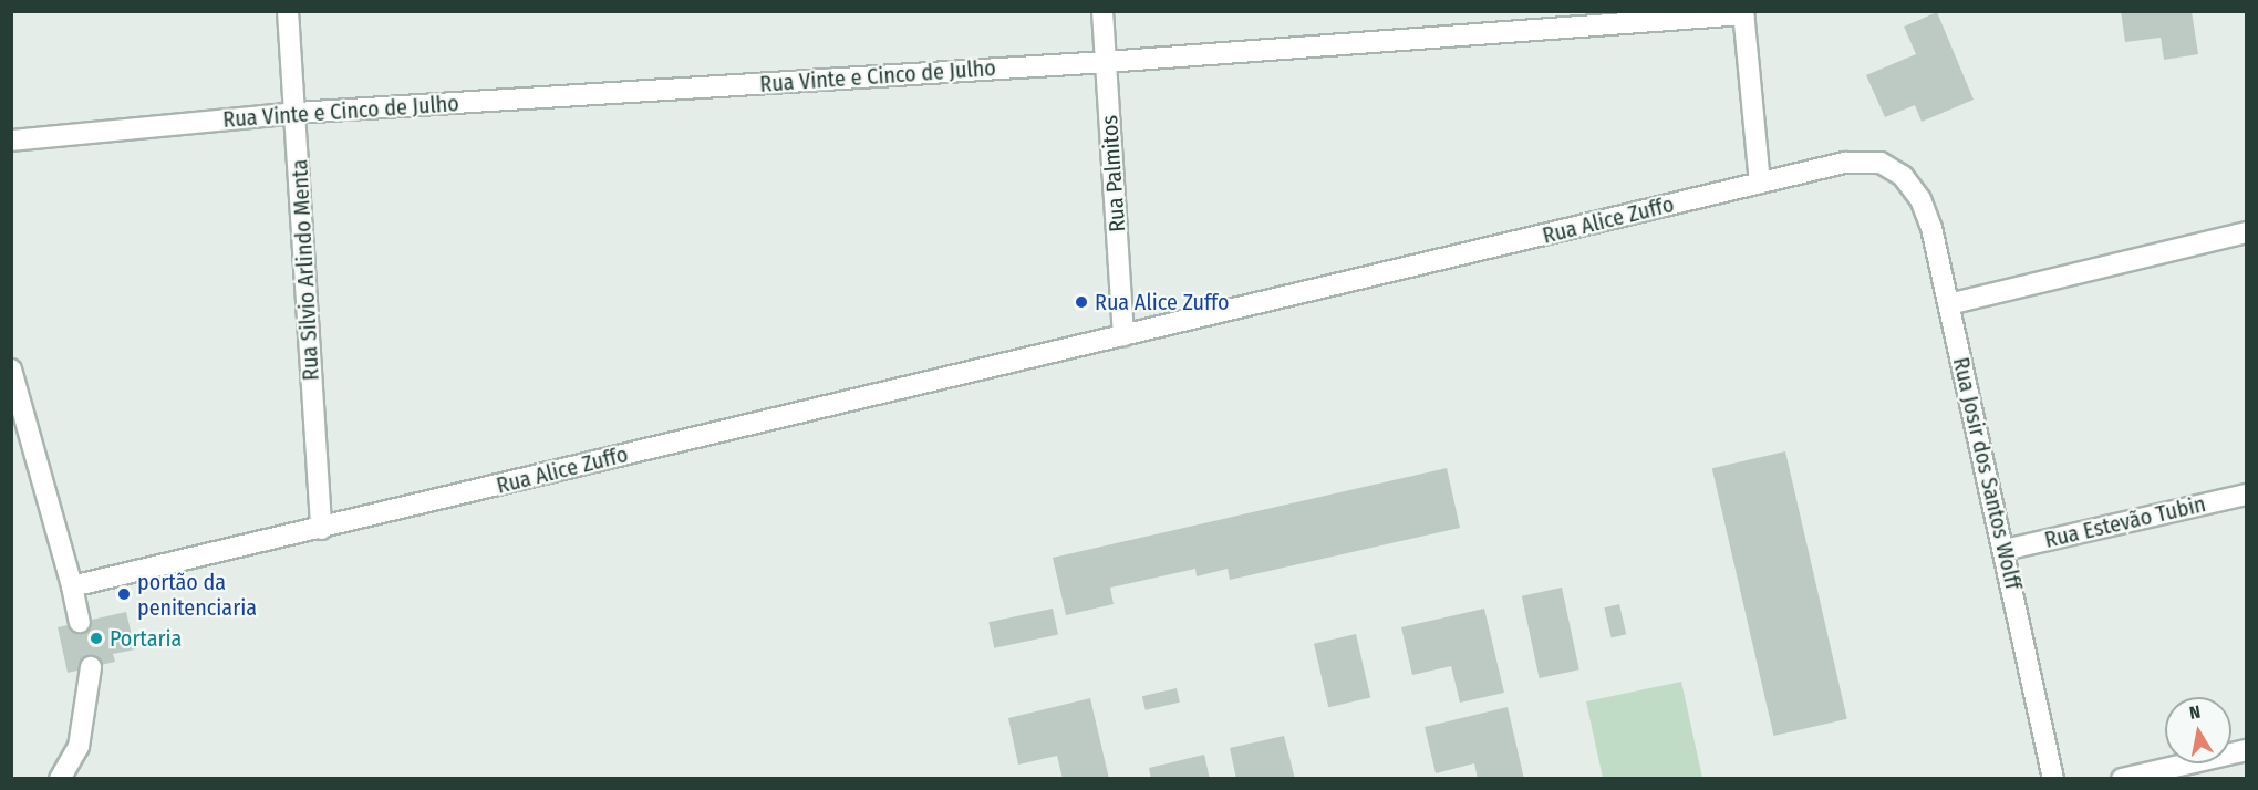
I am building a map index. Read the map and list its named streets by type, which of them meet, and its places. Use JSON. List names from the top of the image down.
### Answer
{
  "streets": {
    "street": [
      "Rua Vinte e Cinco de Julho",
      "Rua Palmitos",
      "Rua Alice Zuffo",
      "Rua Silvio Arlindo Menta",
      "Rua Josir dos Santos Wolff",
      "Rua Estevão Tubin"
    ]
  },
  "crossings": [
    ["Rua Vinte e Cinco de Julho", "Rua Palmitos"],
    ["Rua Vinte e Cinco de Julho", "Rua Silvio Arlindo Menta"],
    ["Rua Palmitos", "Rua Alice Zuffo"],
    ["Rua Alice Zuffo", "Rua Silvio Arlindo Menta"],
    ["Rua Alice Zuffo", "Rua Josir dos Santos Wolff"],
    ["Rua Josir dos Santos Wolff", "Rua Estevão Tubin"]
  ],
  "places": ["Rua Alice Zuffo", "portão da penitenciaria", "Portaria"],
  "north": "top"
}
